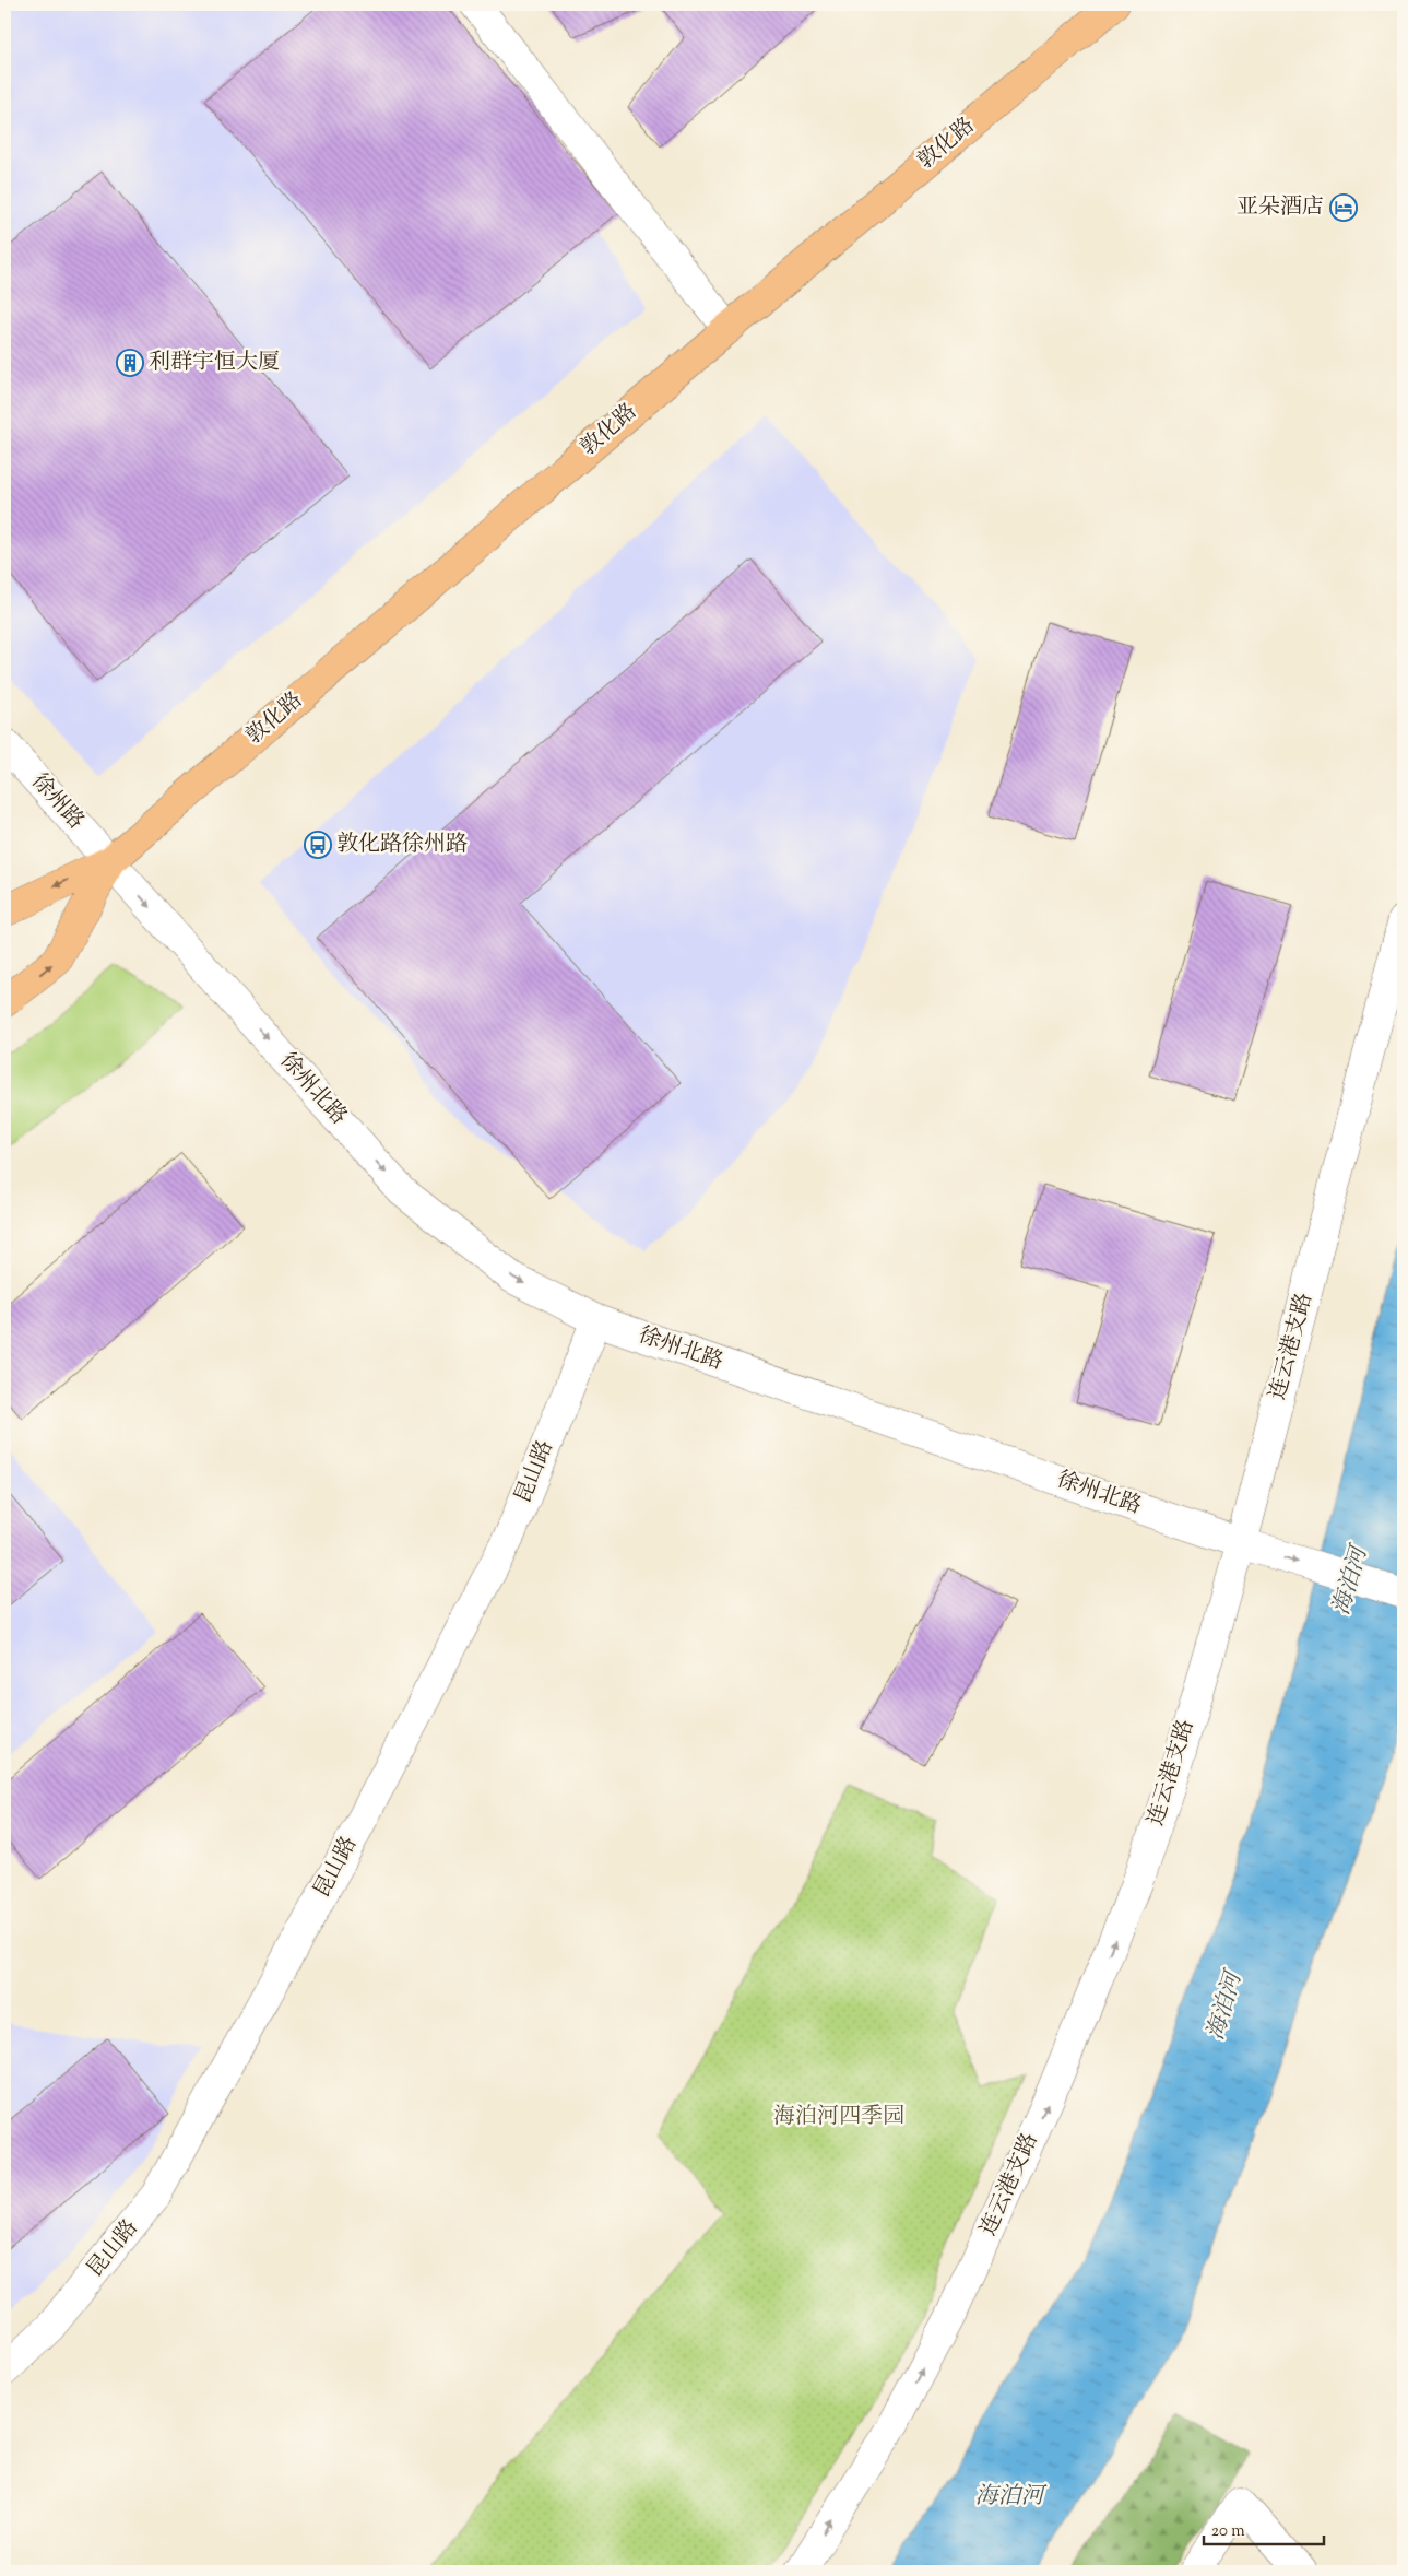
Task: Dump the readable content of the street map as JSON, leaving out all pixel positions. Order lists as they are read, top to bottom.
{
  "streets": {
    "main road": ["敦化路"],
    "street": [
      "徐州路",
      "徐州北路",
      "连云港支路",
      "昆山路"
    ]
  },
  "crossings": [
    ["敦化路", "徐州路"],
    ["敦化路", "徐州北路"],
    ["徐州路", "徐州北路"],
    ["徐州北路", "连云港支路"],
    ["徐州北路", "昆山路"]
  ],
  "one_way": ["徐州北路", "连云港支路"],
  "water": ["海泊河"],
  "parks": ["海泊河四季园"],
  "places": {
    "hotel": ["亚朵酒店"],
    "building": ["利群宇恒大厦"],
    "bus stop": ["敦化路徐州路"]
  },
  "scale_bar": "20 m"
}
